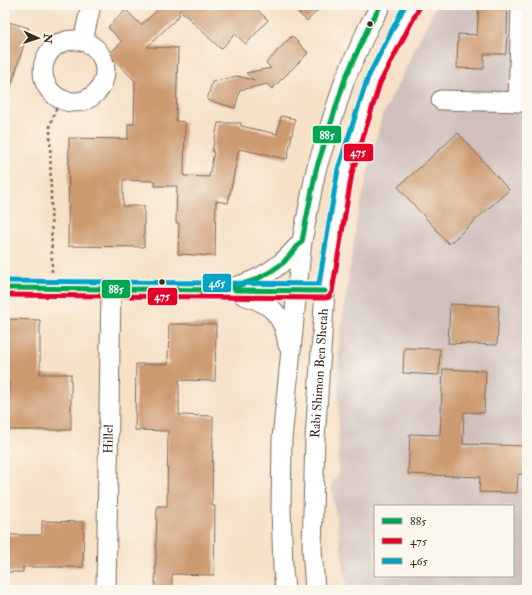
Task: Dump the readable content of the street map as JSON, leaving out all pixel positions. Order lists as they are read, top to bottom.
{
  "streets": {
    "street": ["Rabi Shimon Ben Shetah", "Hillel"]
  },
  "lines": ["transit line 885", "transit line 465", "transit line 475"],
  "legend": ["885", "475", "465"],
  "north": "right"
}
